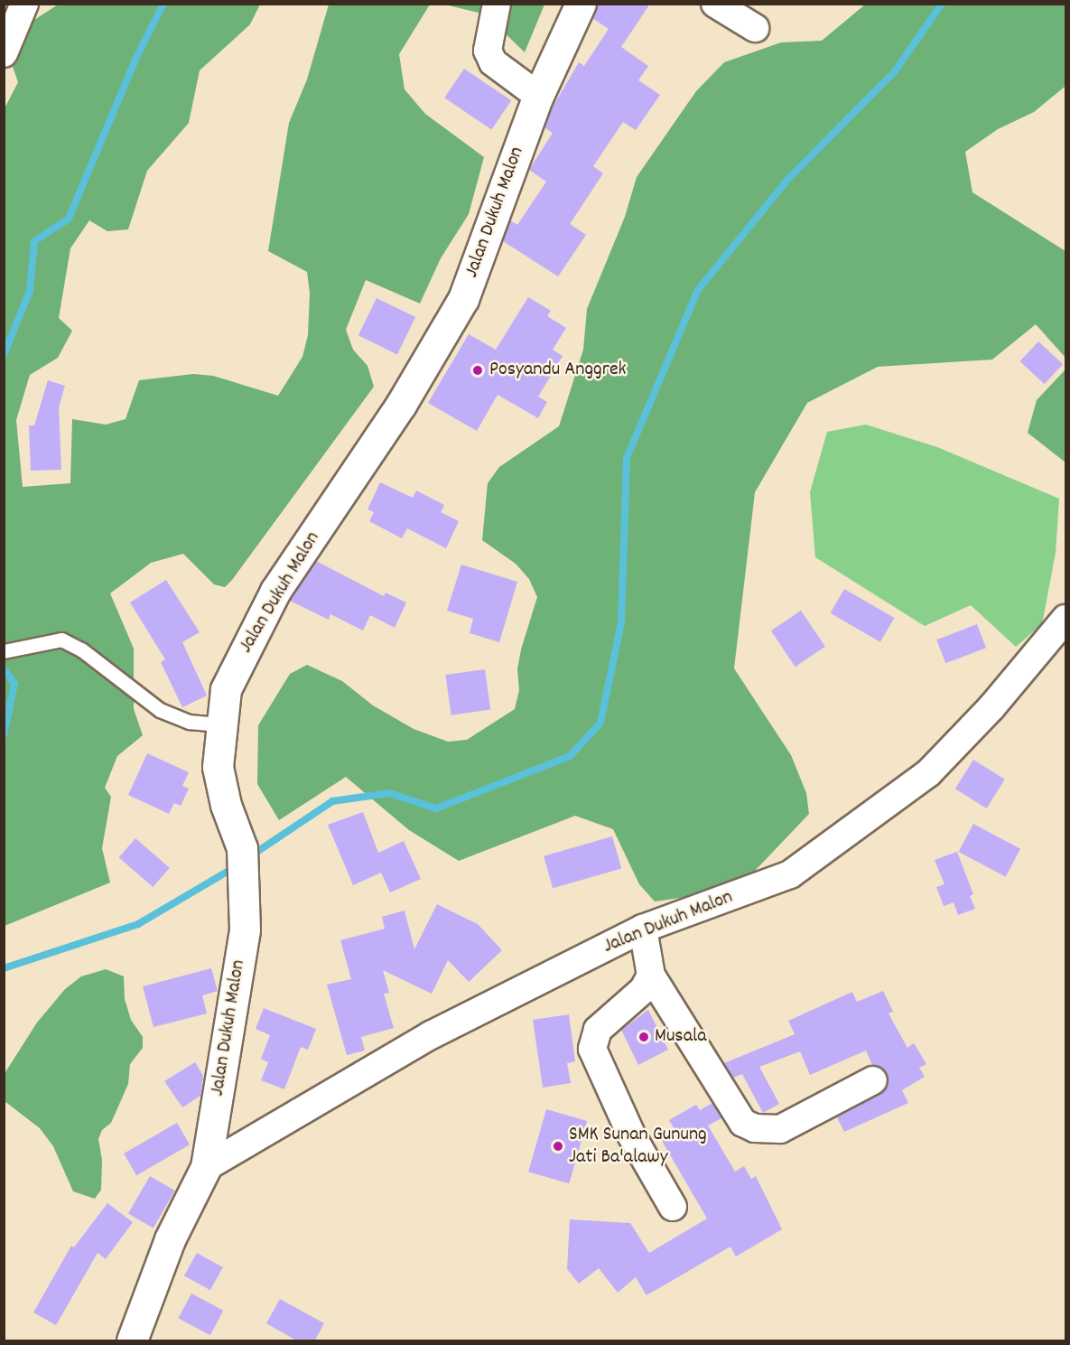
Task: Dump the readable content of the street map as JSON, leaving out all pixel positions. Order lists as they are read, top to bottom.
{
  "streets": {
    "street": ["Jalan Dukuh Malon"]
  },
  "places": ["Posyandu Anggrek", "Musala", "SMK Sunan Gunung Jati Ba'alawy"]
}
